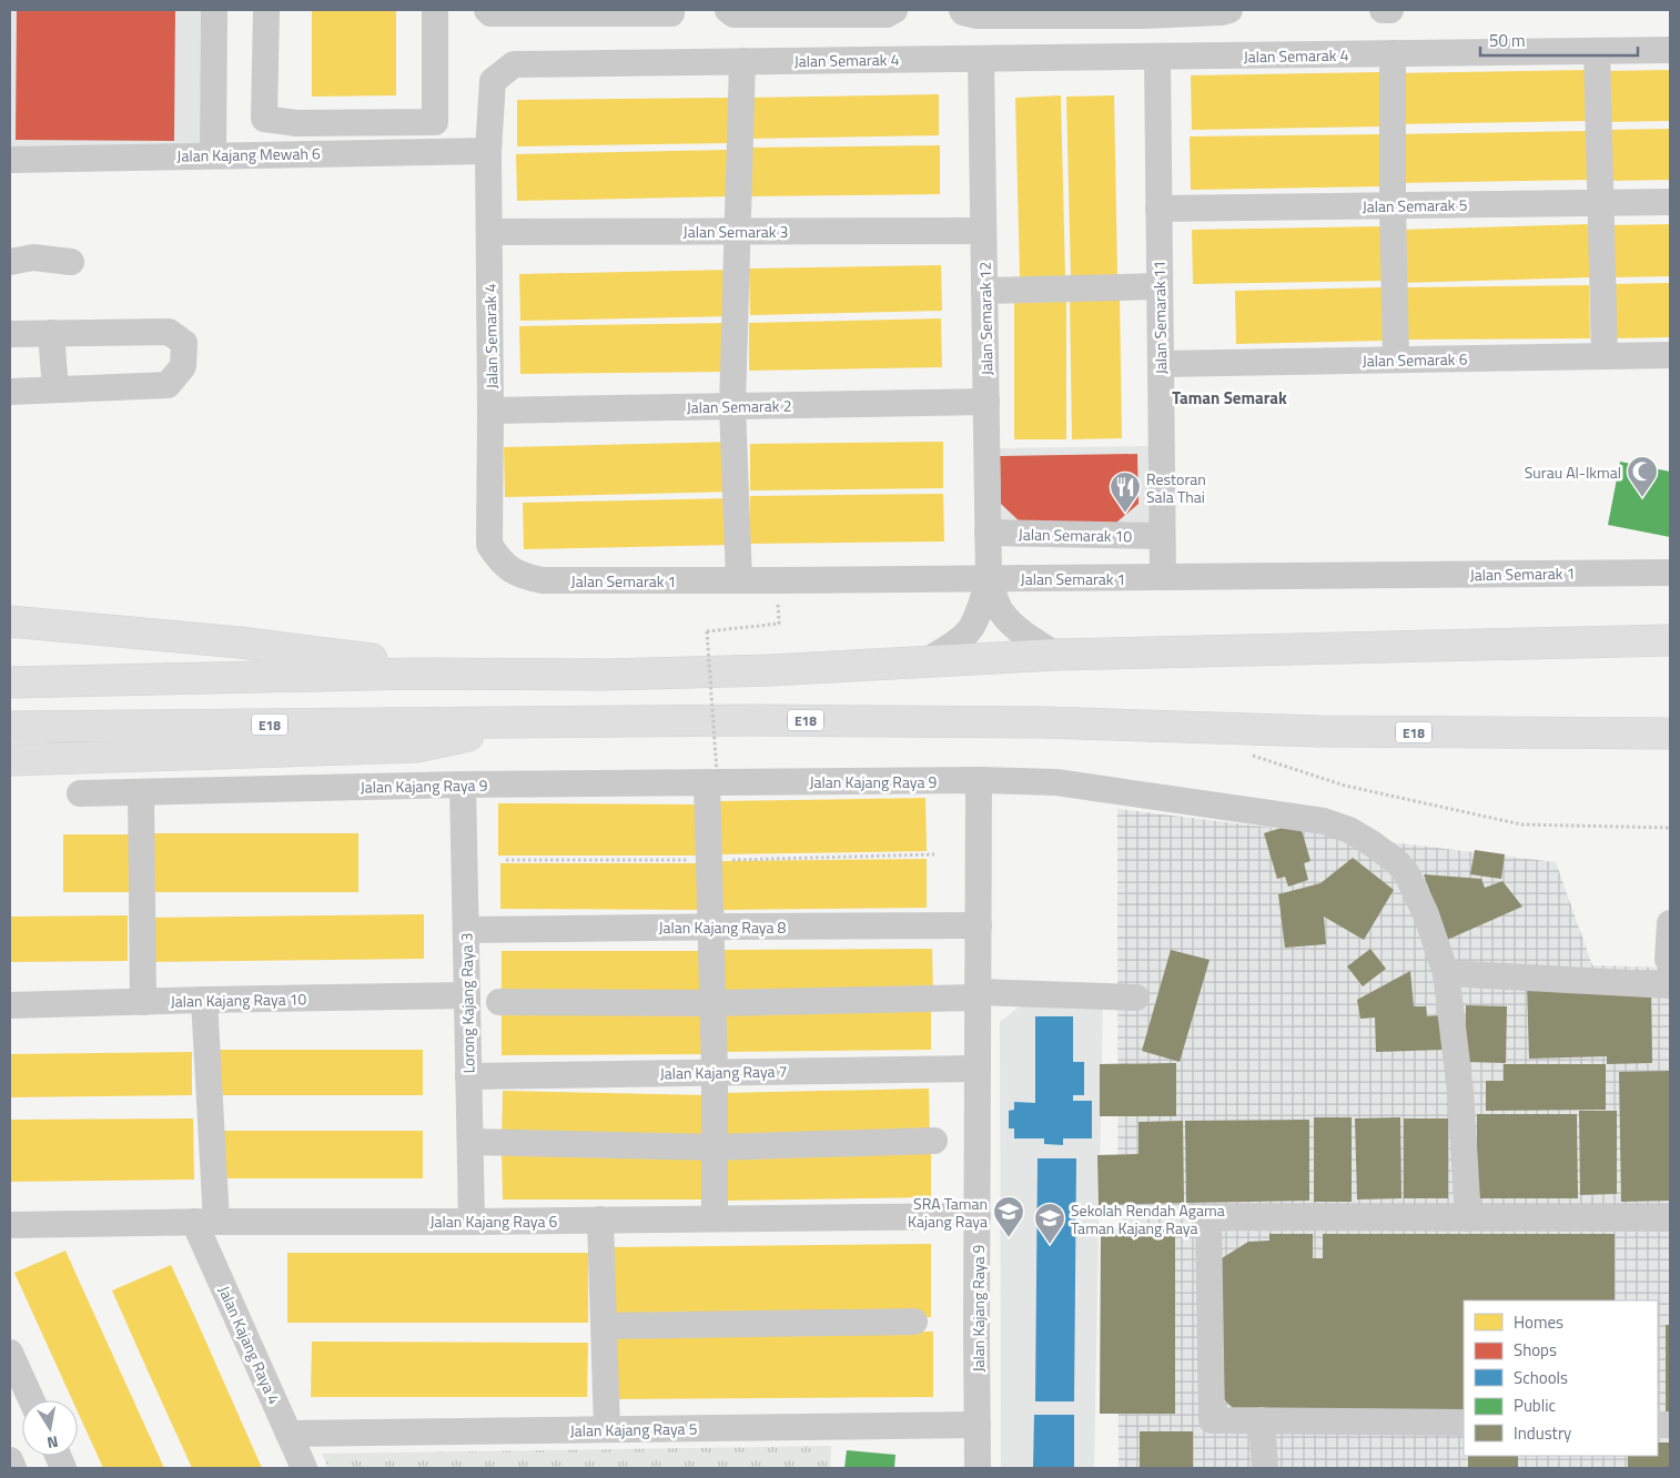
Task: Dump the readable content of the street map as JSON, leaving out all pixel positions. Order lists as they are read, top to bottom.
{
  "streets": {
    "highway": ["E18"],
    "street": [
      "Jalan Semarak 4",
      "Jalan Kajang Mewah 6",
      "Jalan Semarak 5",
      "Jalan Semarak 3",
      "Jalan Semarak 11",
      "Jalan Semarak 12",
      "Jalan Semarak 6",
      "Jalan Semarak 2",
      "Jalan Semarak 10",
      "Jalan Semarak 1",
      "Jalan Kajang Raya 9",
      "Jalan Kajang Raya 8",
      "Jalan Kajang Raya 10",
      "Lorong Kajang Raya 3",
      "Jalan Kajang Raya 7",
      "Jalan Kajang Raya 6",
      "Jalan Kajang Raya 4",
      "Jalan Kajang Raya 5"
    ]
  },
  "crossings": [
    ["Jalan Semarak 4", "Jalan Kajang Mewah 6"],
    ["Jalan Semarak 4", "Jalan Semarak 3"],
    ["Jalan Semarak 4", "Jalan Semarak 11"],
    ["Jalan Semarak 4", "Jalan Semarak 12"],
    ["Jalan Semarak 4", "Jalan Semarak 2"],
    ["Jalan Semarak 4", "Jalan Semarak 1"],
    ["Jalan Semarak 5", "Jalan Semarak 11"],
    ["Jalan Semarak 3", "Jalan Semarak 12"],
    ["Jalan Semarak 11", "Jalan Semarak 6"],
    ["Jalan Semarak 11", "Jalan Semarak 10"],
    ["Jalan Semarak 11", "Jalan Semarak 1"],
    ["Jalan Semarak 12", "Jalan Semarak 2"],
    ["Jalan Semarak 12", "Jalan Semarak 10"],
    ["Jalan Semarak 12", "Jalan Semarak 1"],
    ["Jalan Kajang Raya 9", "Jalan Kajang Raya 8"],
    ["Jalan Kajang Raya 9", "Lorong Kajang Raya 3"],
    ["Jalan Kajang Raya 9", "Jalan Kajang Raya 7"],
    ["Jalan Kajang Raya 9", "Jalan Kajang Raya 6"],
    ["Jalan Kajang Raya 9", "Jalan Kajang Raya 5"],
    ["Jalan Kajang Raya 8", "Lorong Kajang Raya 3"],
    ["Jalan Kajang Raya 10", "Lorong Kajang Raya 3"],
    ["Lorong Kajang Raya 3", "Jalan Kajang Raya 7"],
    ["Lorong Kajang Raya 3", "Jalan Kajang Raya 6"],
    ["Jalan Kajang Raya 6", "Jalan Kajang Raya 4"],
    ["Jalan Kajang Raya 4", "Jalan Kajang Raya 5"]
  ],
  "districts": ["Taman Semarak"],
  "places": {
    "mosque": ["Surau Al-Ikmal"],
    "restaurant": ["Restoran Sala Thai"],
    "school or university": ["SRA Taman Kajang Raya", "Sekolah Rendah Agama Taman Kajang Raya"]
  },
  "legend": [
    "Homes",
    "Shops",
    "Schools",
    "Public",
    "Industry"
  ],
  "scale_bar": "50 m",
  "north": "bottom"
}
